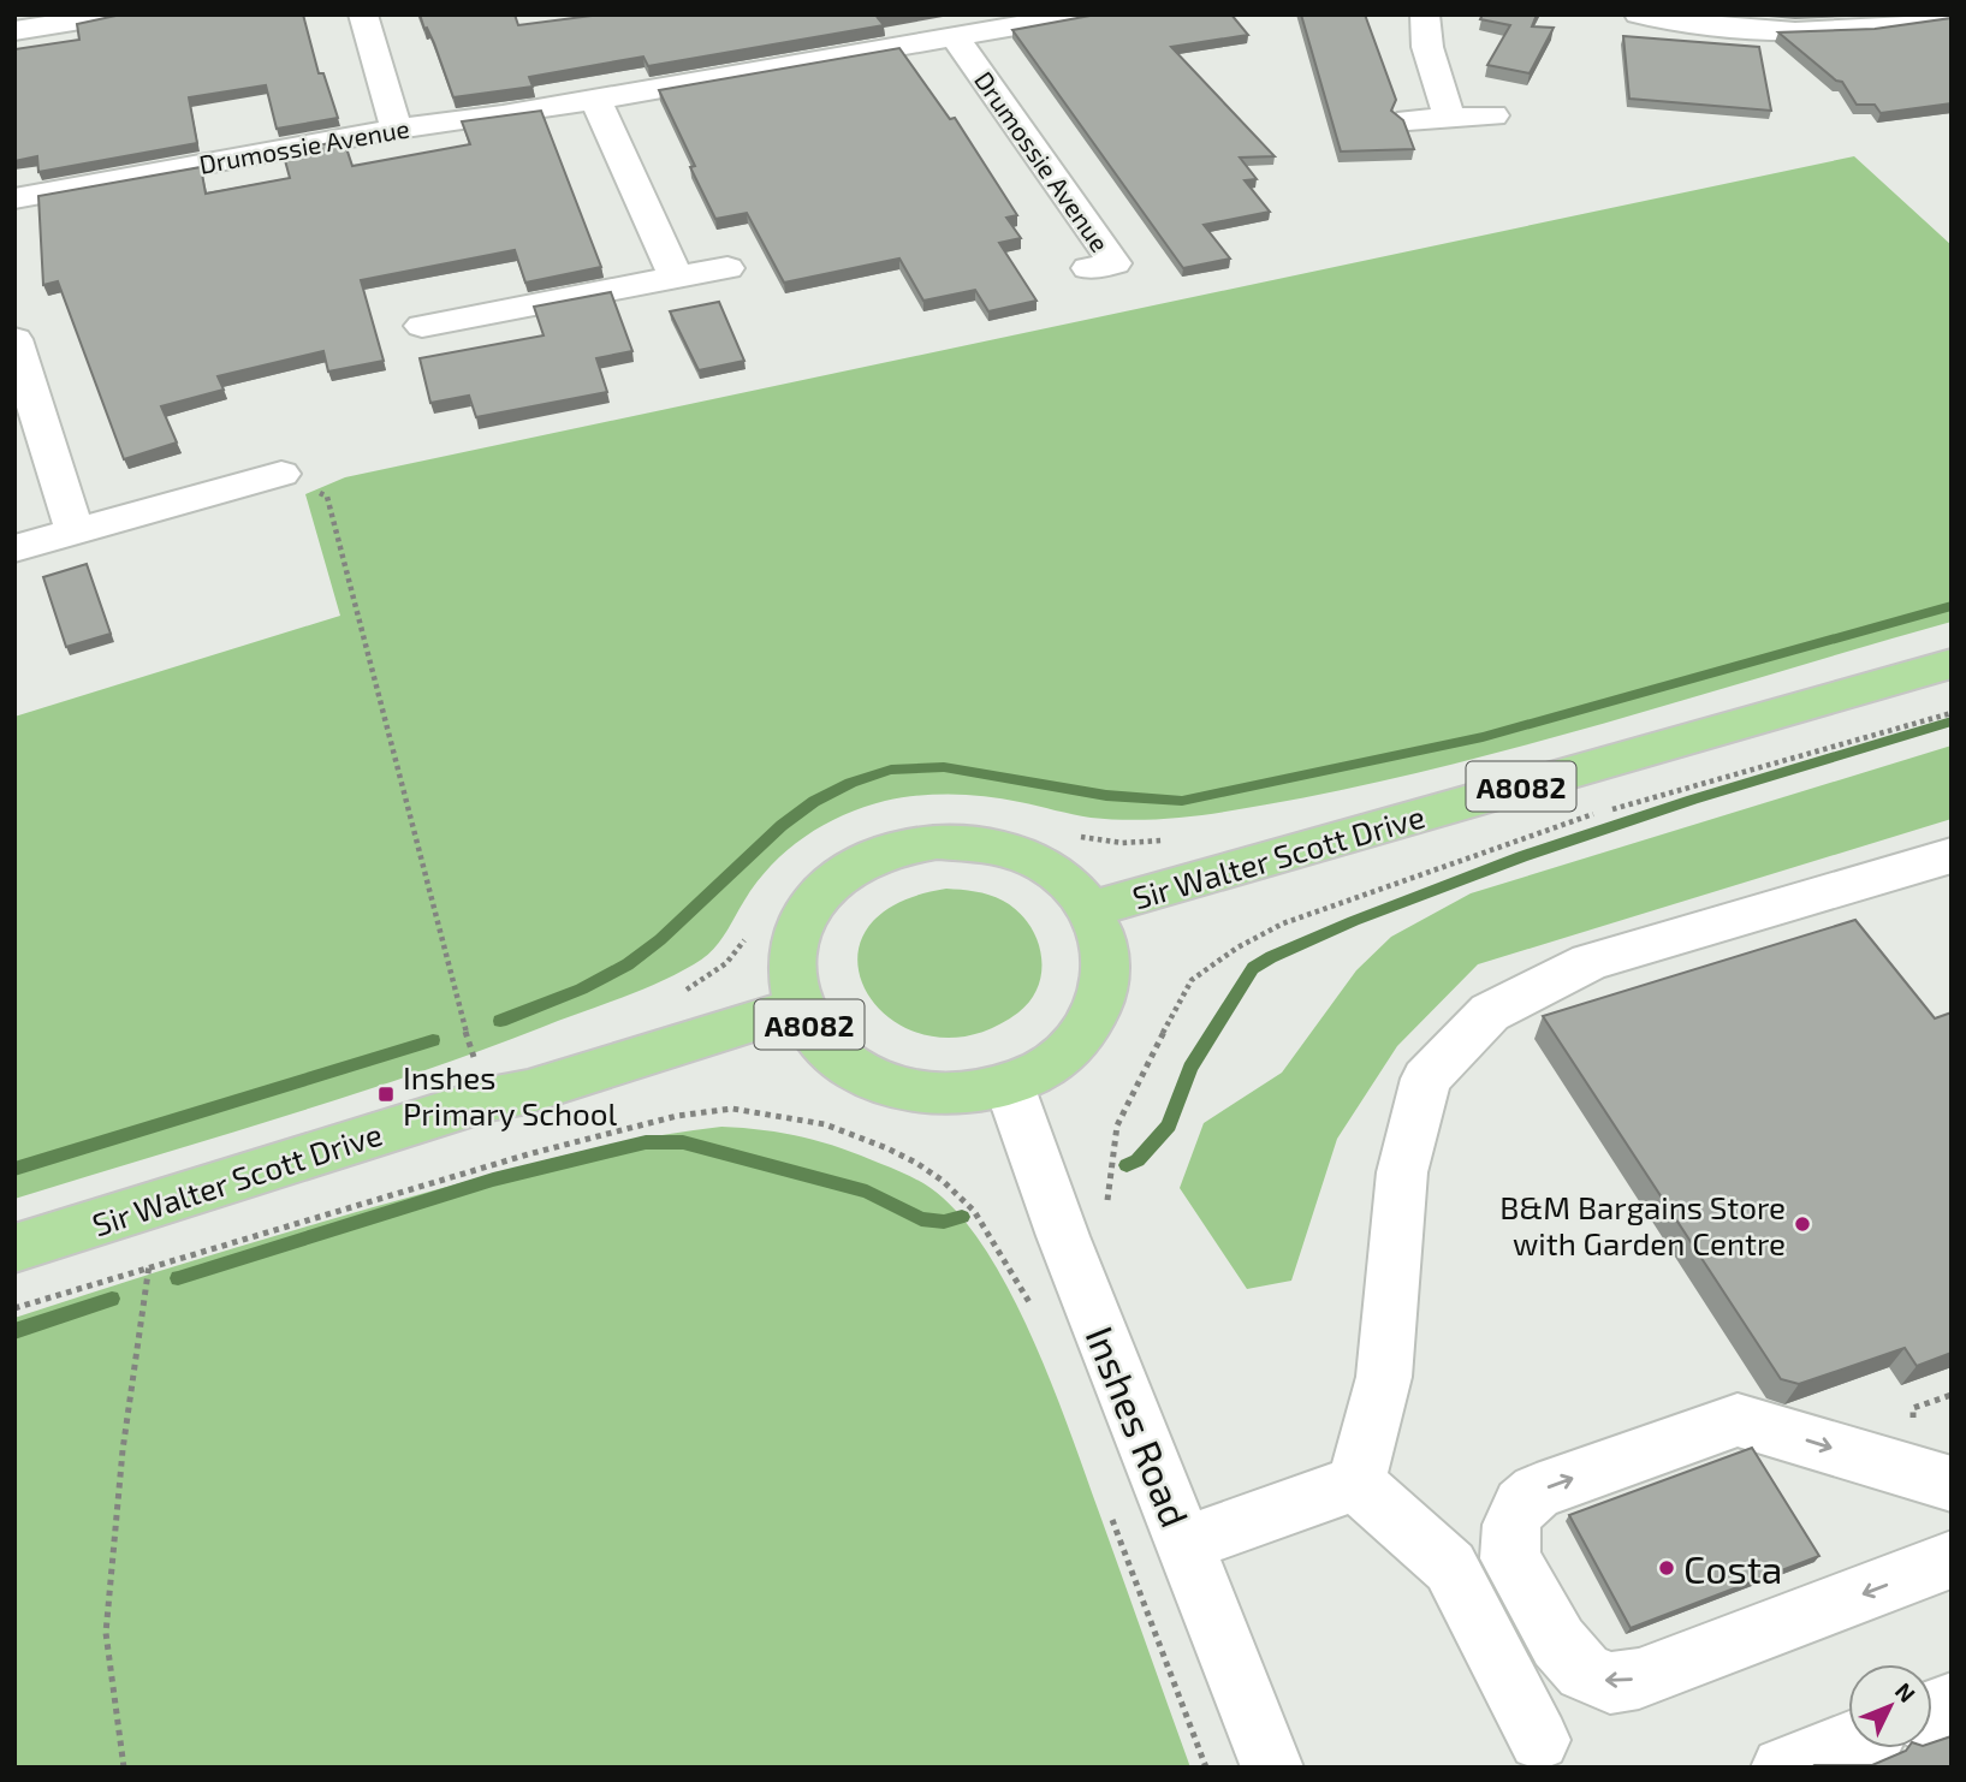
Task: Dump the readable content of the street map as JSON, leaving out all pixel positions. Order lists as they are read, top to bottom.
{
  "streets": {
    "main road": ["A8082", "Sir Walter Scott Drive"],
    "street": ["Drumossie Avenue", "Inshes Road"]
  },
  "crossings": [
    ["A8082", "Sir Walter Scott Drive"],
    ["A8082", "Inshes Road"],
    ["Sir Walter Scott Drive", "Inshes Road"]
  ],
  "places": {
    "transit": ["Inshes Primary School"],
    "other": ["B&M Bargains Store with Garden Centre", "Costa"]
  },
  "north": "top right"
}
